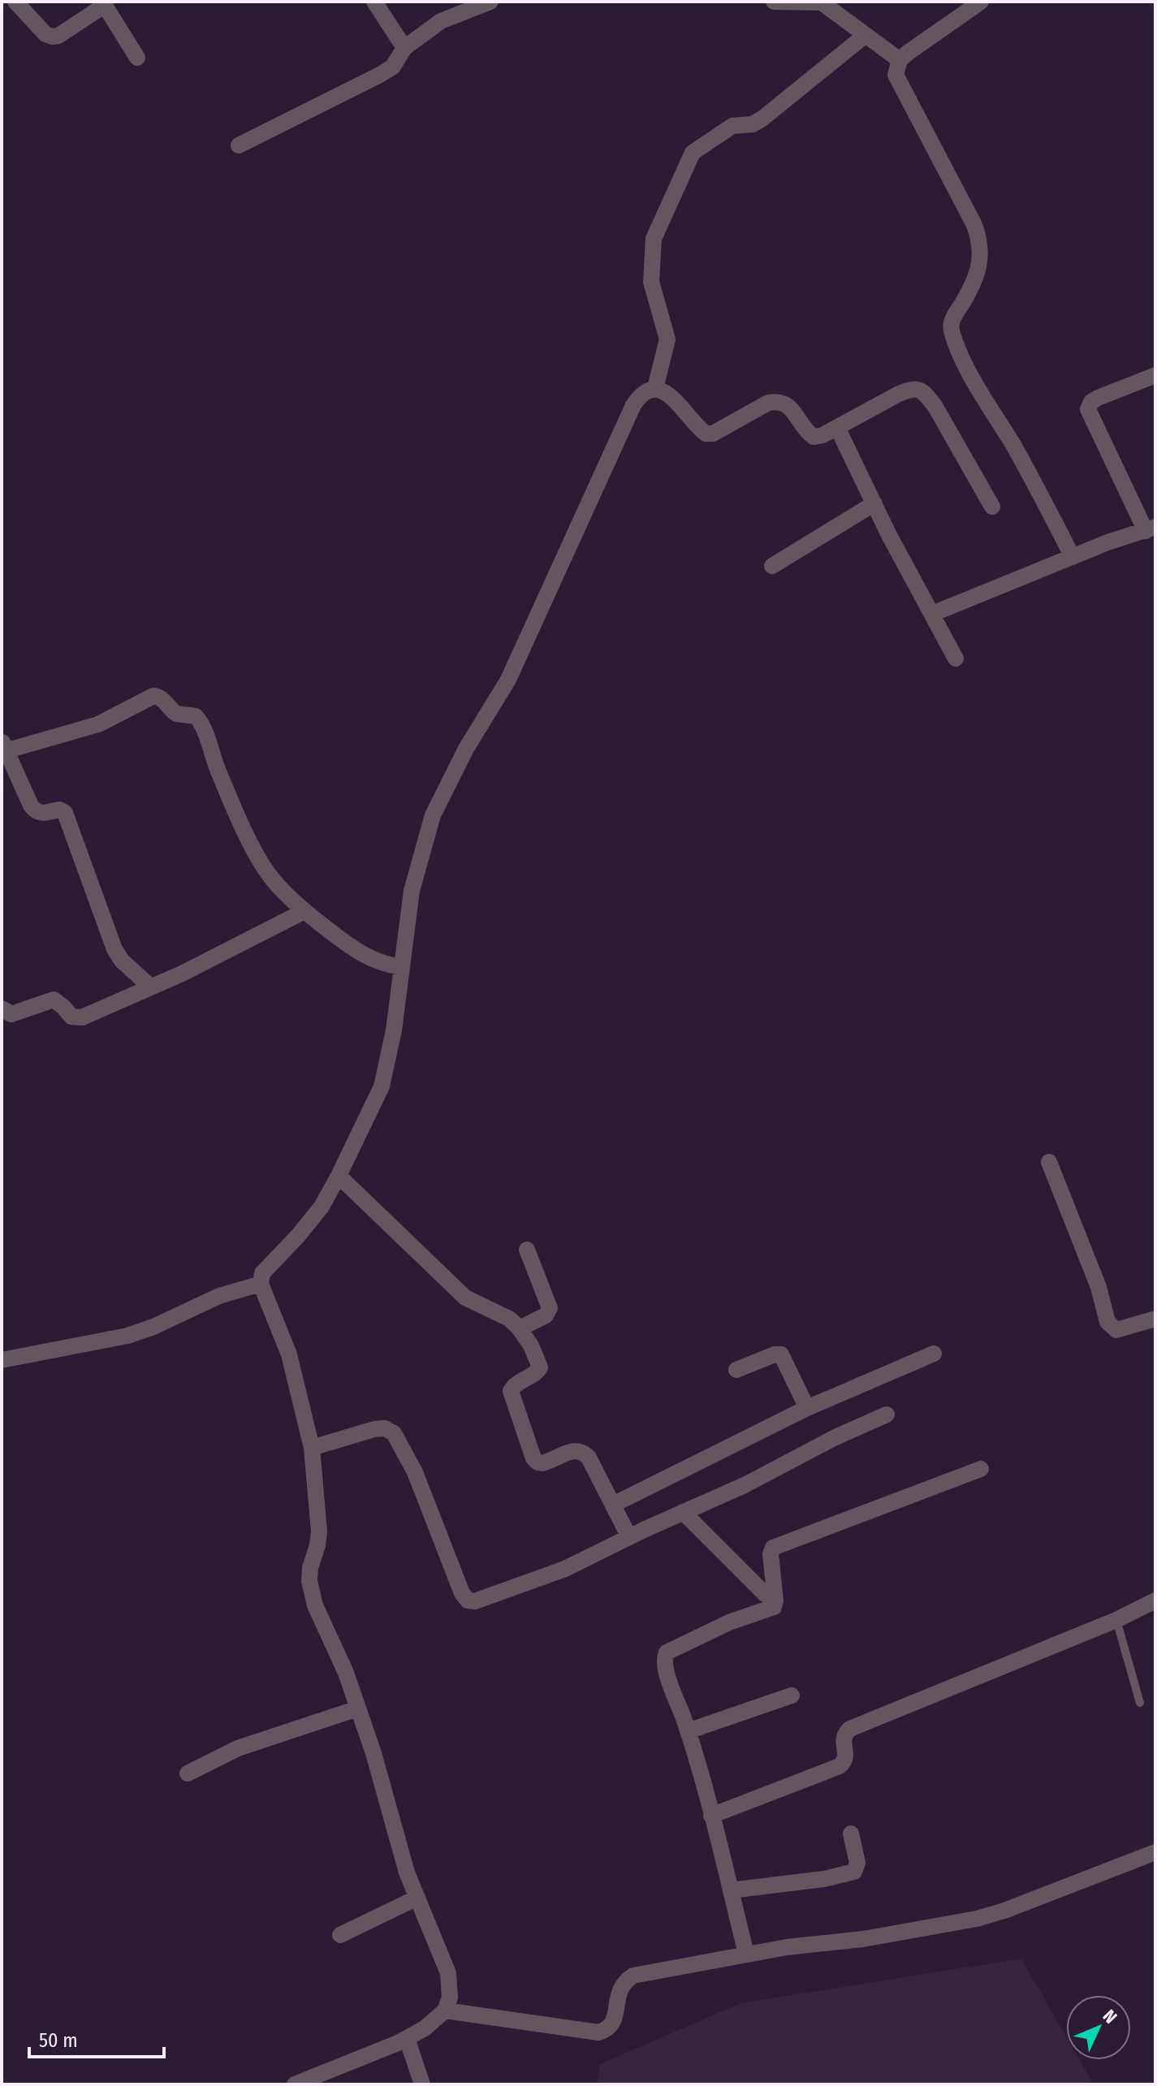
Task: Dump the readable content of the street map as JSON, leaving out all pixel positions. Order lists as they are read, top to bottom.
{
  "scale_bar": "50 m",
  "north": "top right"
}
